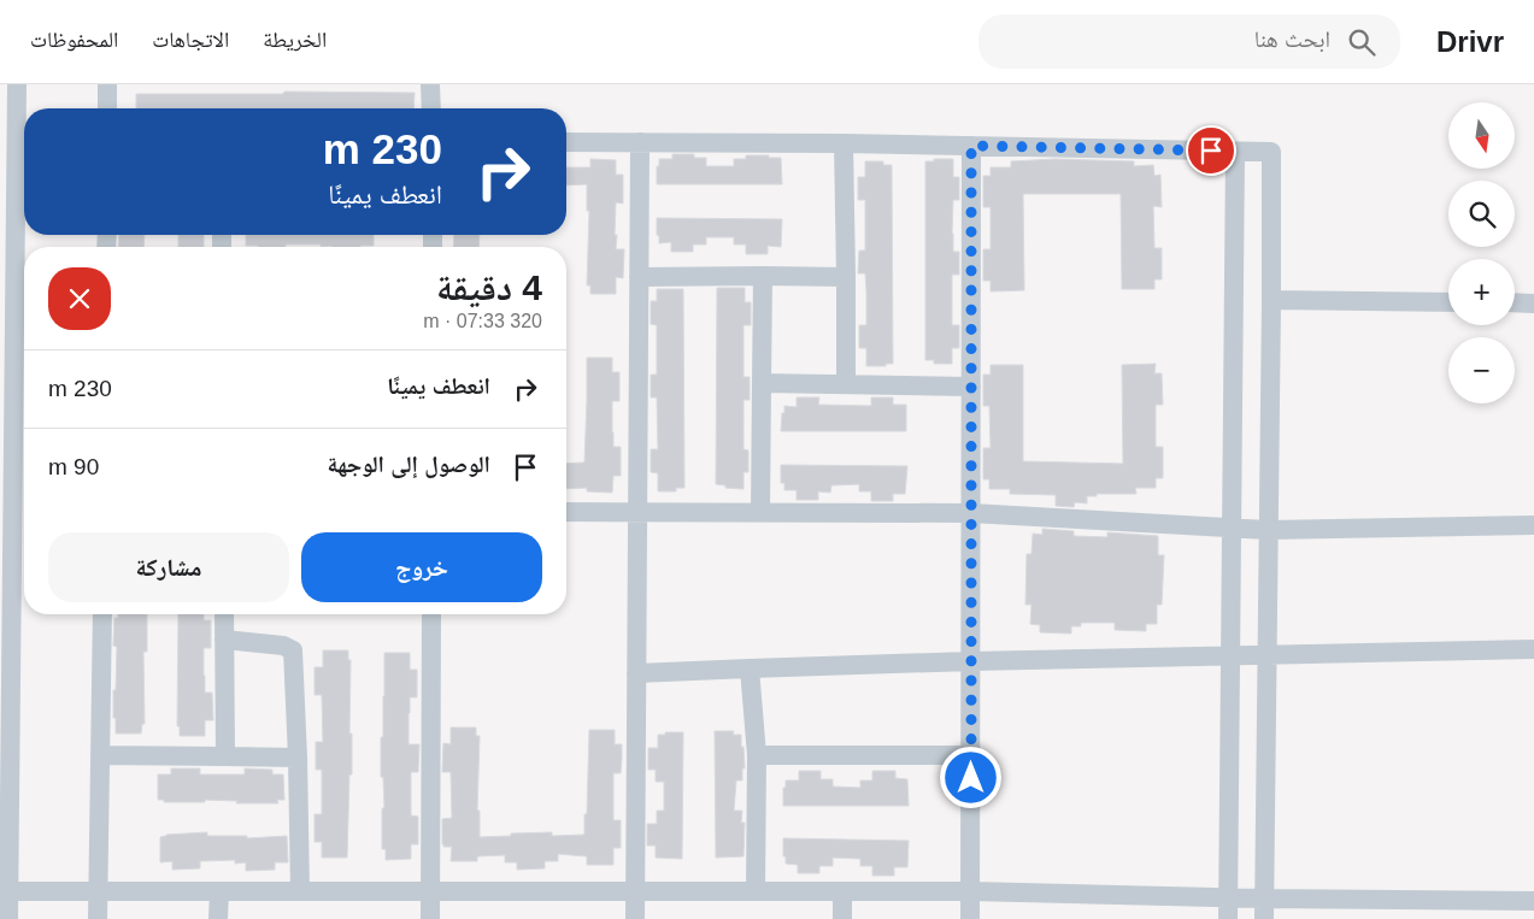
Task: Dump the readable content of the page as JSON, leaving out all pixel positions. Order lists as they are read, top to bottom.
{
  "north": "bottom",
  "page": {
    "header": "Drivr",
    "search": "ابحث هنا",
    "nav": ["الخريطة", "الاتجاهات", "المحفوظات"],
    "map_buttons": ["+", "−"],
    "turn": ["230 m", "انعطف يمينًا"],
    "heading": ["4 دقيقة", "320 m · 07:33"],
    "list": [
      {
        "name": "انعطف يمينًا",
        "value": "230 m"
      },
      {
        "name": "الوصول إلى الوجهة",
        "value": "90 m"
      }
    ],
    "buttons": ["خروج", "مشاركة"]
  }
}
